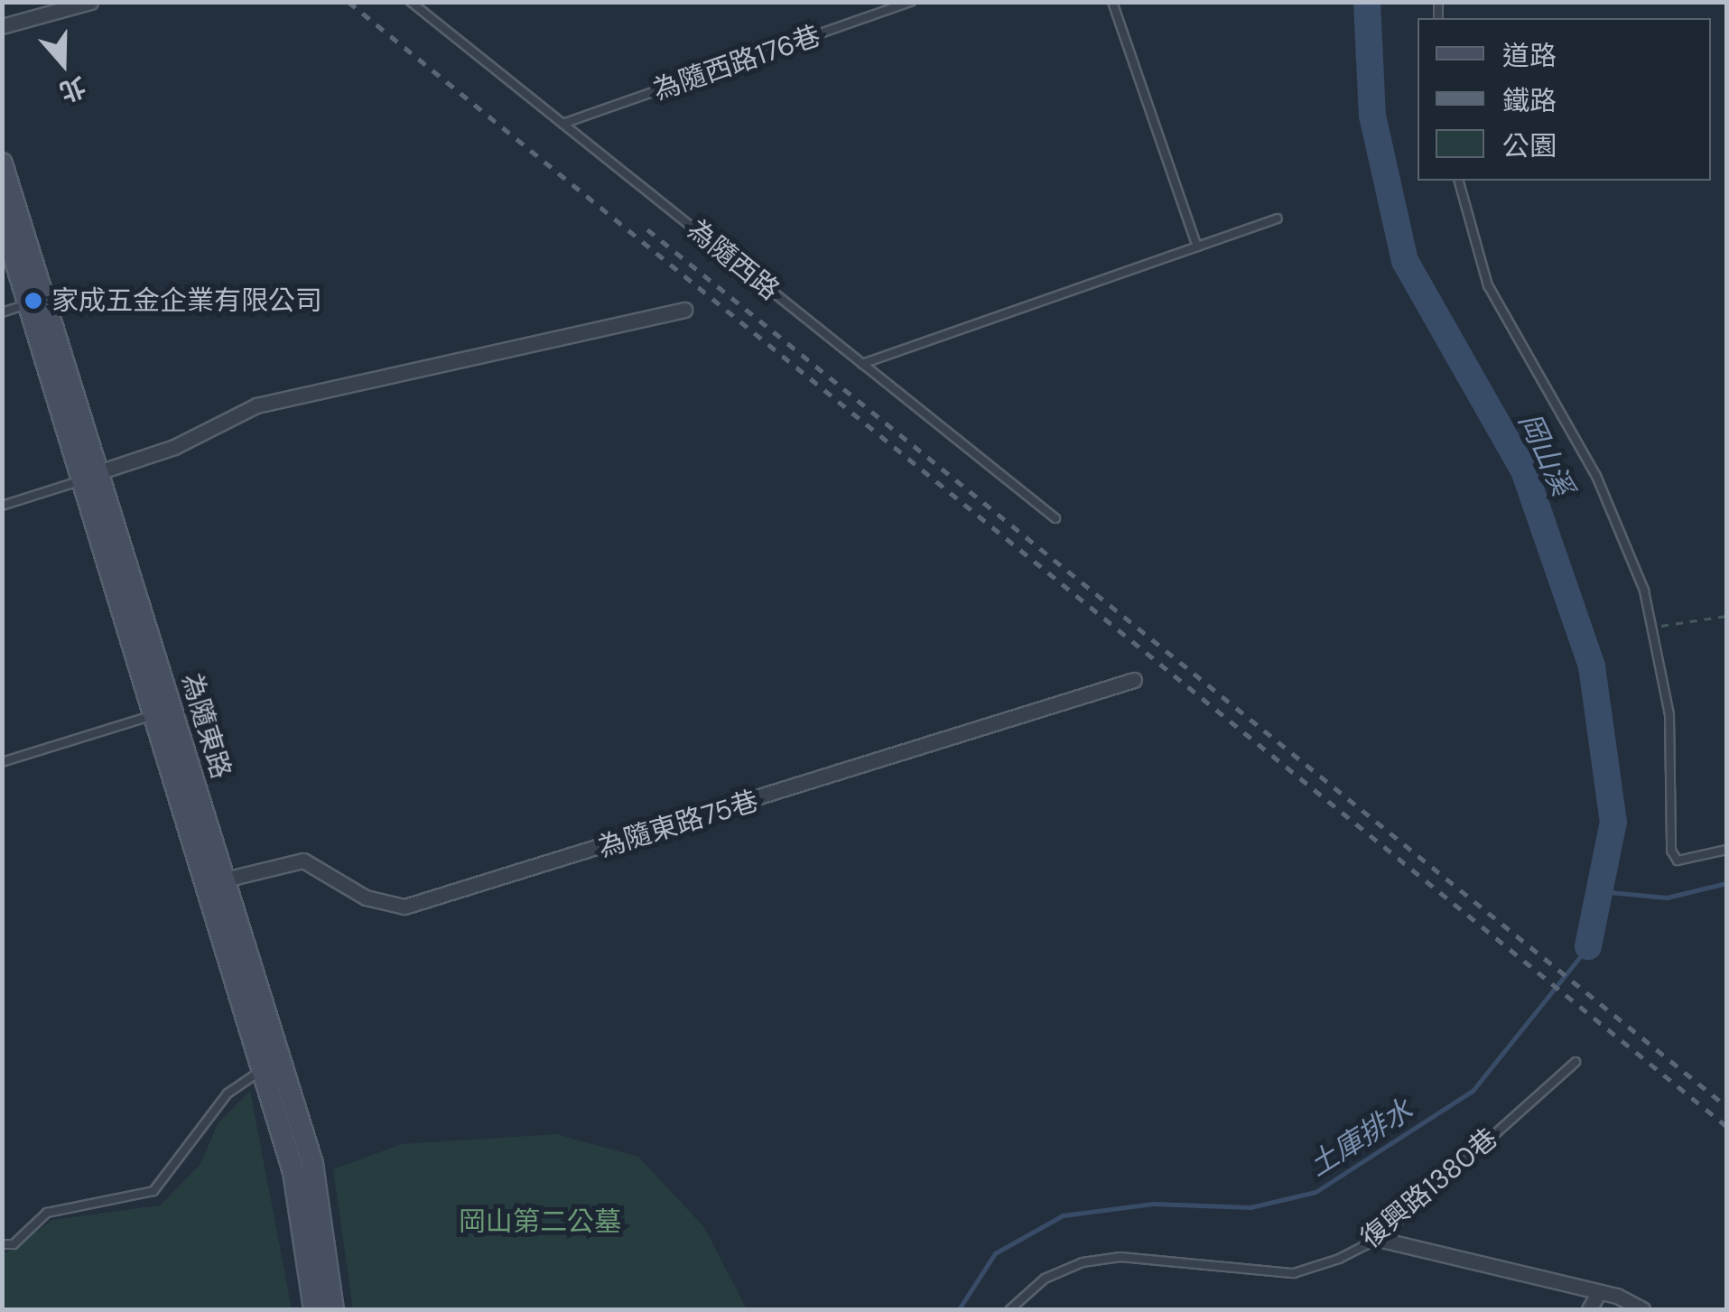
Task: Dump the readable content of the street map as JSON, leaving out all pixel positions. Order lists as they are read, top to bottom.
{
  "streets": {
    "street": ["為隨東路", "為隨東路75巷"],
    "lane": ["為隨西路176巷", "為隨西路", "復興路1380巷"]
  },
  "crossings": [
    ["為隨西路176巷", "為隨西路"],
    ["為隨東路", "為隨東路75巷"]
  ],
  "water": ["岡山溪", "土庫排水"],
  "parks": ["岡山第二公墓"],
  "places": ["家成五金企業有限公司"],
  "legend": ["道路", "鐵路", "公園"],
  "north": "bottom"
}
